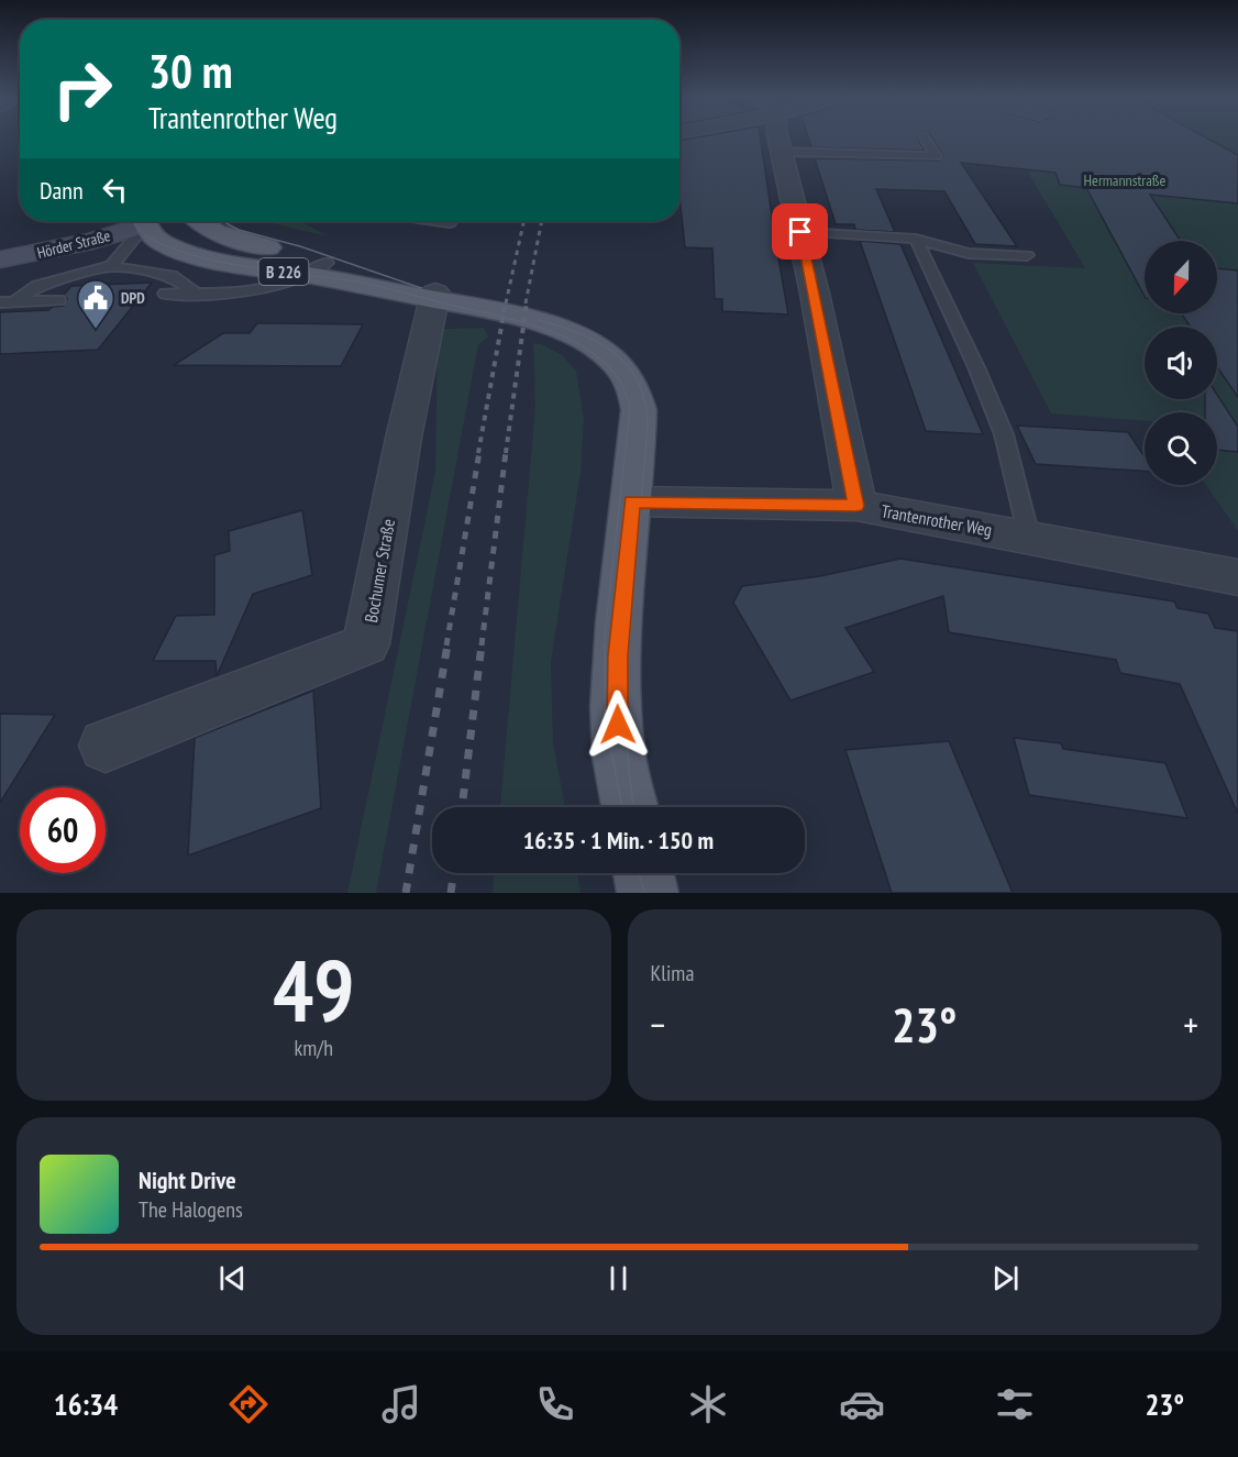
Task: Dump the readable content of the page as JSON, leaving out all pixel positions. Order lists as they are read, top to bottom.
{
  "streets": {
    "main road": ["Hörder Straße", "B 226"],
    "street": ["Trantenrother Weg", "Bochumer Straße"]
  },
  "crossings": [
    ["B 226", "Trantenrother Weg"],
    ["B 226", "Bochumer Straße"]
  ],
  "parks": ["Hermannstraße"],
  "places": {
    "public building": ["DPD"]
  },
  "north": "bottom",
  "page": {
    "turn": ["30 m", "Trantenrother Weg"],
    "then": "Dann",
    "limit": "60",
    "trip": "16:35 · 1 Min. · 150 m",
    "tile": [
      ["49", "km/h"],
      "Klima"
    ],
    "heat": ["−", "23°", "+"],
    "song": ["Night Drive", "The Halogens"],
    "tabs": ["16:34", "23°"]
  }
}
